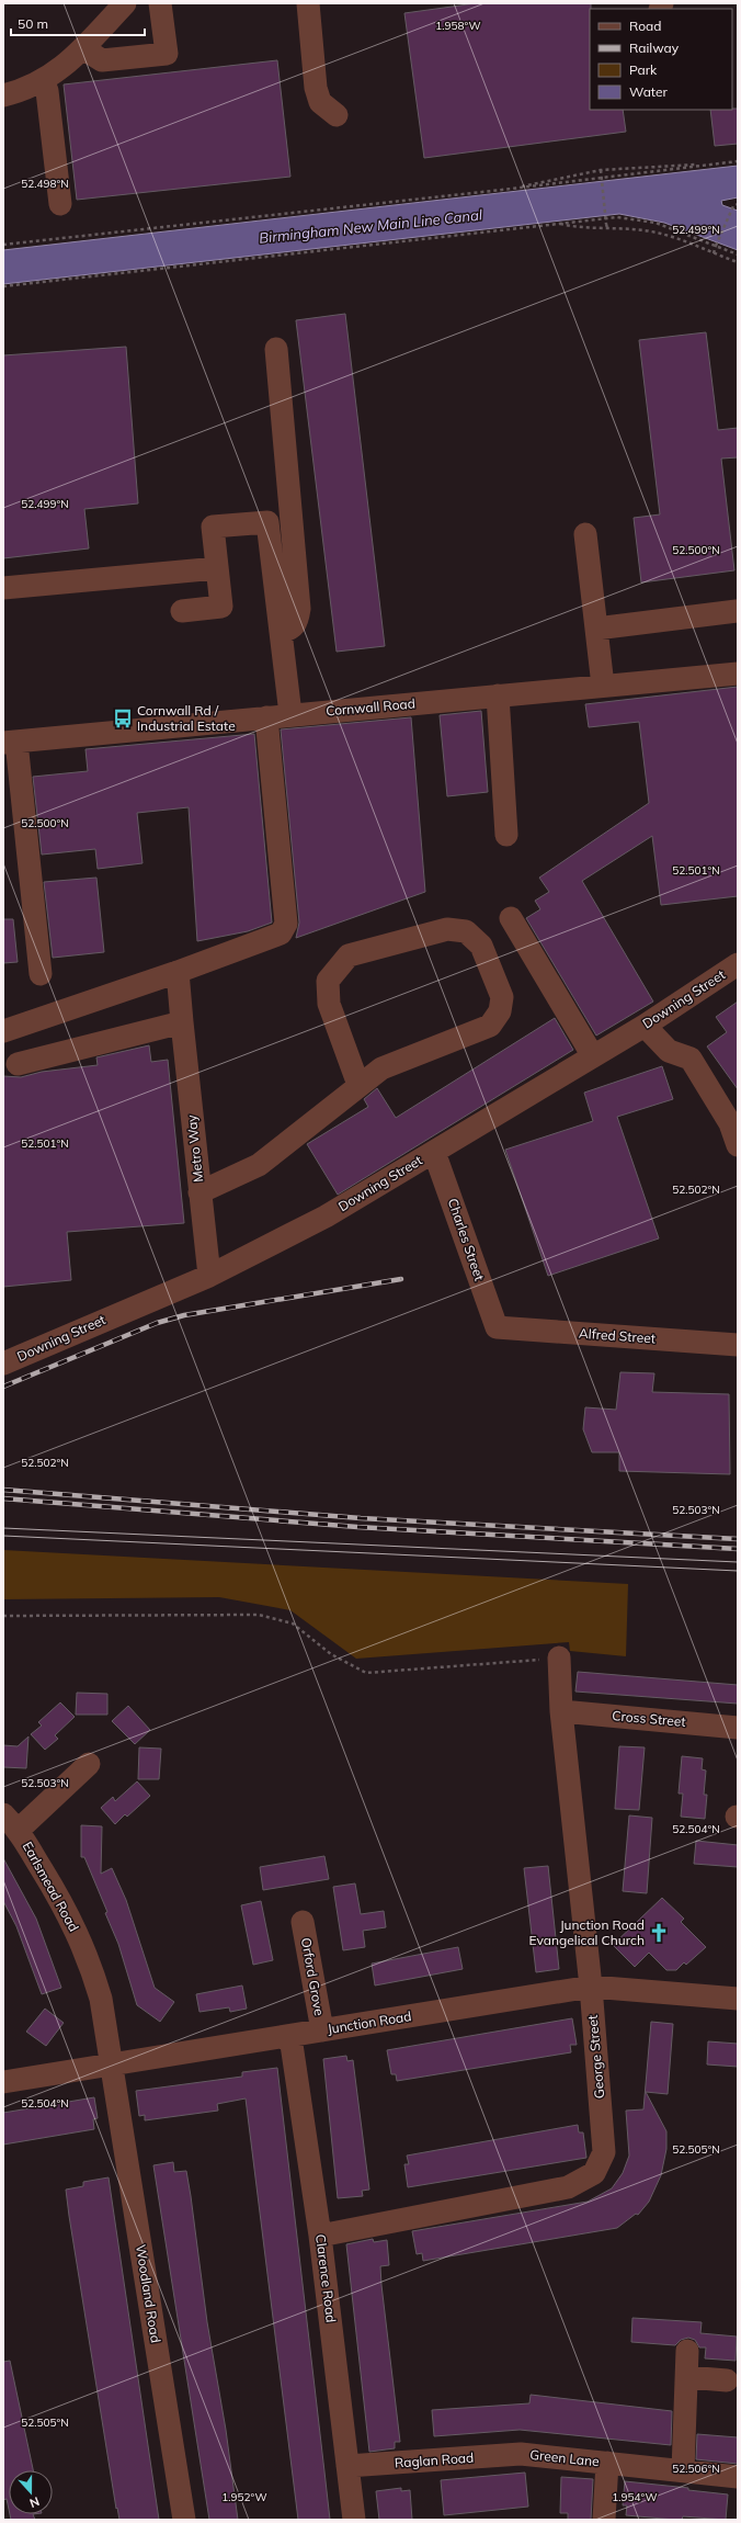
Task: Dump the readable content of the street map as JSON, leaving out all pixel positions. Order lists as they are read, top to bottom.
{
  "streets": {
    "street": [
      "Cornwall Road",
      "Downing Street",
      "Metro Way",
      "Charles Street",
      "Alfred Street",
      "Cross Street",
      "Earlsmead Road",
      "Orford Grove",
      "Junction Road",
      "George Street",
      "Clarence Road",
      "Woodland Road",
      "Green Lane",
      "Raglan Road"
    ]
  },
  "crossings": [
    ["Downing Street", "Metro Way"],
    ["Downing Street", "Charles Street"],
    ["Charles Street", "Alfred Street"],
    ["Cross Street", "George Street"],
    ["Earlsmead Road", "Junction Road"],
    ["Earlsmead Road", "Woodland Road"],
    ["Orford Grove", "Junction Road"],
    ["Junction Road", "George Street"],
    ["Junction Road", "Clarence Road"],
    ["Junction Road", "Woodland Road"],
    ["George Street", "Clarence Road"],
    ["Clarence Road", "Raglan Road"],
    ["Green Lane", "Raglan Road"]
  ],
  "water": ["Birmingham New Main Line Canal"],
  "places": {
    "bus stop": ["Cornwall Rd / Industrial Estate"],
    "church": ["Junction Road Evangelical Church"]
  },
  "legend": [
    "Road",
    "Railway",
    "Park",
    "Water"
  ],
  "scale_bar": "50 m",
  "north": "bottom",
  "coordinates": [
    "1.958°W",
    "52.498°N",
    "52.499°N",
    "52.500°N",
    "52.501°N",
    "52.502°N",
    "52.503°N",
    "52.504°N",
    "52.505°N",
    "52.506°N",
    "1.952°W",
    "1.954°W"
  ]
}
